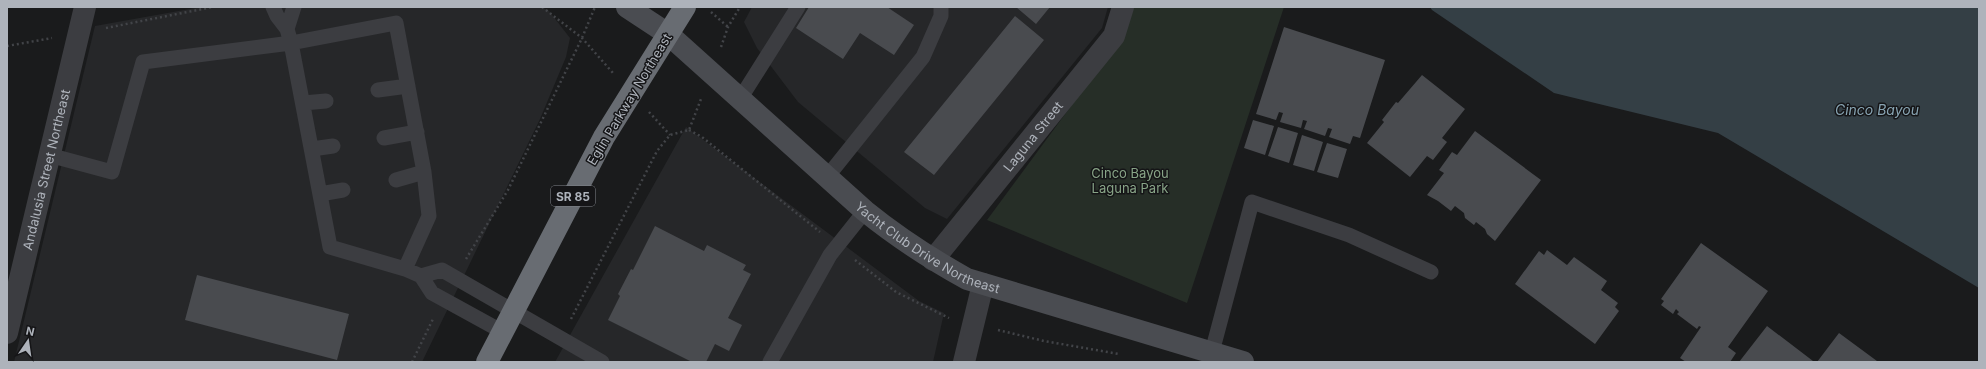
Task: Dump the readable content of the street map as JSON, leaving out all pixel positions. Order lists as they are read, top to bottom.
{
  "streets": {
    "highway": ["Eglin Parkway Northeast", "SR 85"],
    "street": ["Laguna Street", "Andalusia Street Northeast", "Yacht Club Drive Northeast"]
  },
  "crossings": [
    ["Eglin Parkway Northeast", "Yacht Club Drive Northeast"],
    ["Laguna Street", "Yacht Club Drive Northeast"]
  ],
  "water": ["Cinco Bayou"],
  "parks": ["Cinco Bayou Laguna Park"],
  "north": "top"
}
